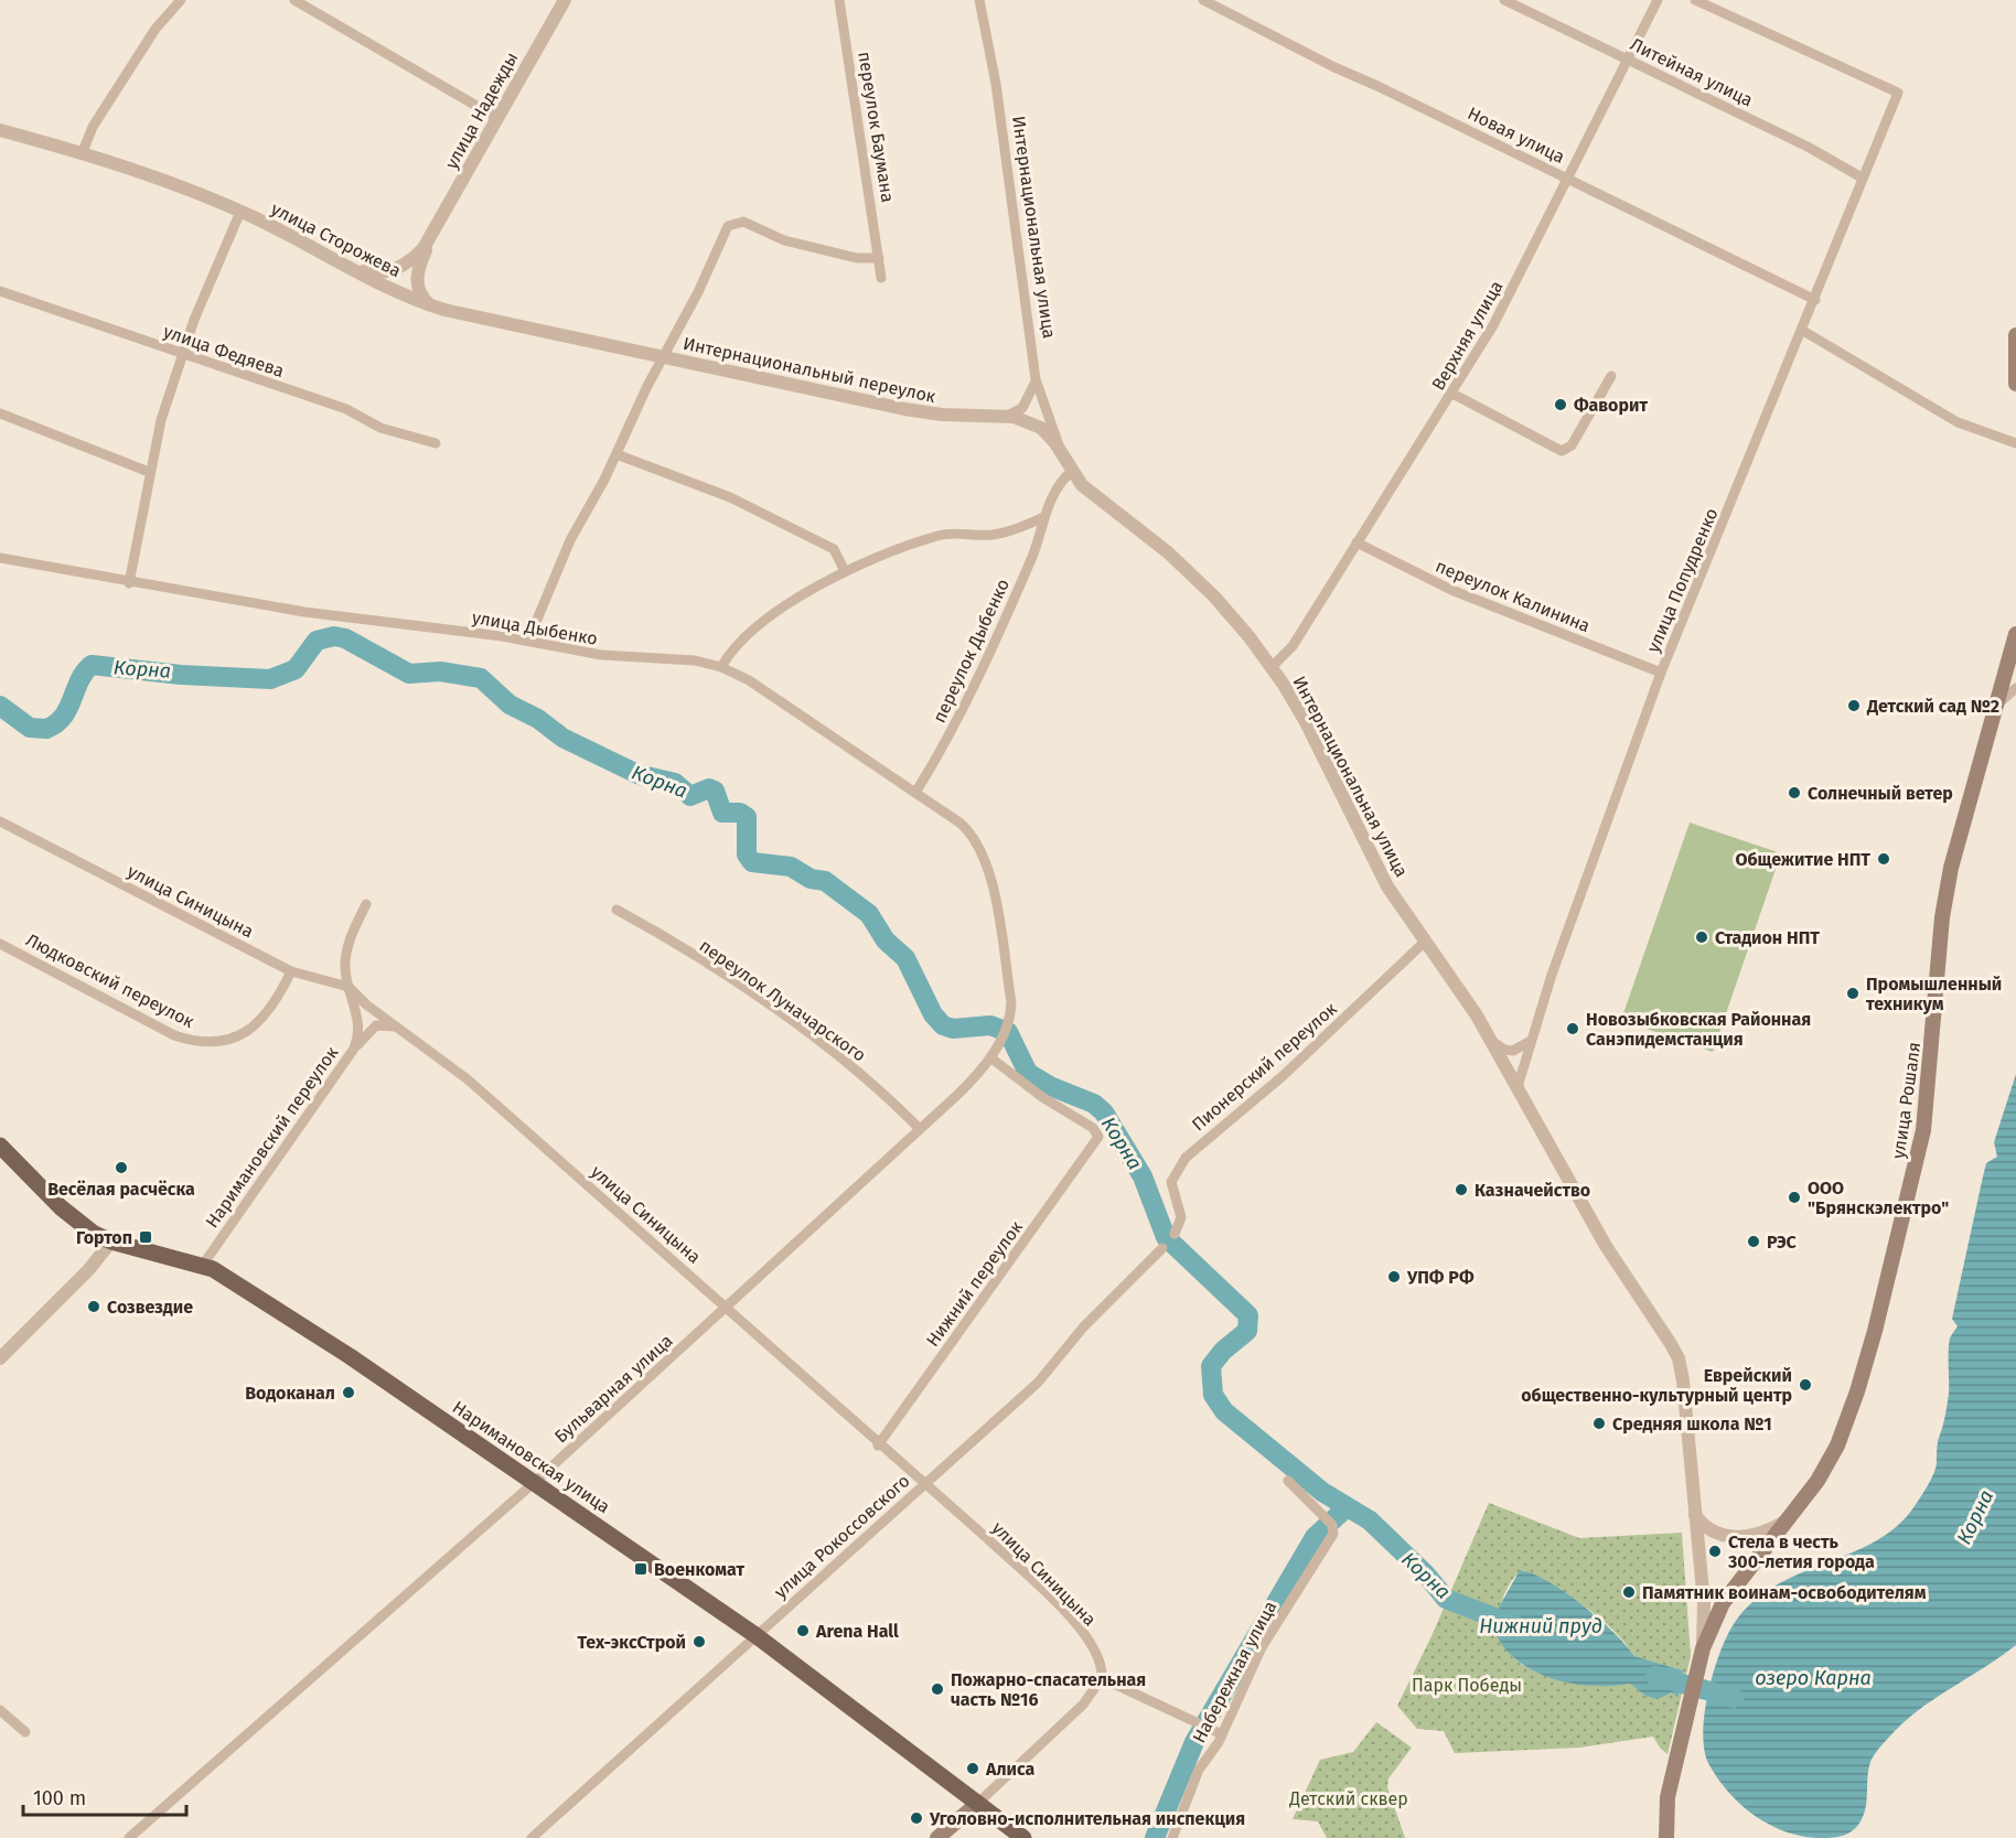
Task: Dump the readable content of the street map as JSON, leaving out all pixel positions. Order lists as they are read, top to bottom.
{
  "streets": {
    "main road": ["улица Рошаля", "Наримановская улица"],
    "street": [
      "Литейная улица",
      "улица Надежды",
      "переулок Баумана",
      "Новая улица",
      "Интернациональная улица",
      "улица Сторожева",
      "Верхняя улица",
      "улица Федяева",
      "Интернациональный переулок",
      "улица Попудренко",
      "переулок Калинина",
      "улица Дыбенко",
      "переулок Дыбенко",
      "улица Синицына",
      "Людковский переулок",
      "переулок Луначарского",
      "Пионерский переулок",
      "Наримановский переулок",
      "Нижний переулок",
      "Бульварная улица",
      "улица Рокоссовского",
      "Набережная улица"
    ]
  },
  "crossings": [
    ["Литейная улица", "Верхняя улица"],
    ["Литейная улица", "улица Попудренко"],
    ["улица Надежды", "улица Сторожева"],
    ["Новая улица", "Верхняя улица"],
    ["Новая улица", "улица Попудренко"],
    ["Интернациональная улица", "Верхняя улица"],
    ["Интернациональная улица", "Интернациональный переулок"],
    ["Интернациональная улица", "улица Попудренко"],
    ["Интернациональная улица", "переулок Дыбенко"],
    ["Интернациональная улица", "Пионерский переулок"],
    ["Интернациональная улица", "улица Рошаля"],
    ["улица Сторожева", "Интернациональный переулок"],
    ["Верхняя улица", "переулок Калинина"],
    ["улица Попудренко", "переулок Калинина"],
    ["улица Дыбенко", "переулок Дыбенко"],
    ["улица Дыбенко", "Бульварная улица"],
    ["улица Синицына", "Людковский переулок"],
    ["улица Синицына", "Наримановский переулок"],
    ["улица Синицына", "Нижний переулок"],
    ["улица Синицына", "Бульварная улица"],
    ["улица Синицына", "улица Рокоссовского"],
    ["переулок Луначарского", "Бульварная улица"],
    ["Наримановский переулок", "Наримановская улица"],
    ["Нижний переулок", "Бульварная улица"],
    ["Бульварная улица", "Наримановская улица"],
    ["Наримановская улица", "улица Рокоссовского"]
  ],
  "water": ["Корна", "Нижний пруд", "озеро Карна"],
  "parks": ["Парк Победы", "Детский сквер"],
  "places": {
    "other": [
      "Фаворит",
      "Детский сад №2",
      "Солнечный ветер",
      "Общежитие НПТ",
      "Стадион НПТ",
      "Промышленный техникум",
      "Новозыбковская Районная Санэпидемстанция",
      "Весёлая расчёска",
      "Казначейство",
      "ООО \"Брянскэлектро\"",
      "РЭС",
      "УПФ РФ",
      "Созвездие",
      "Еврейский общественно-культурный центр",
      "Водоканал",
      "Средняя школа №1",
      "Стела в честь 300-летия города",
      "Памятник воинам-освободителям",
      "Arena Hall",
      "Тех-эксСтрой",
      "Пожарно-спасательная часть №16",
      "Алиса",
      "Уголовно-исполнительная инспекция"
    ],
    "transit": ["Гортоп", "Военкомат"]
  },
  "scale_bar": "100 m"
}
